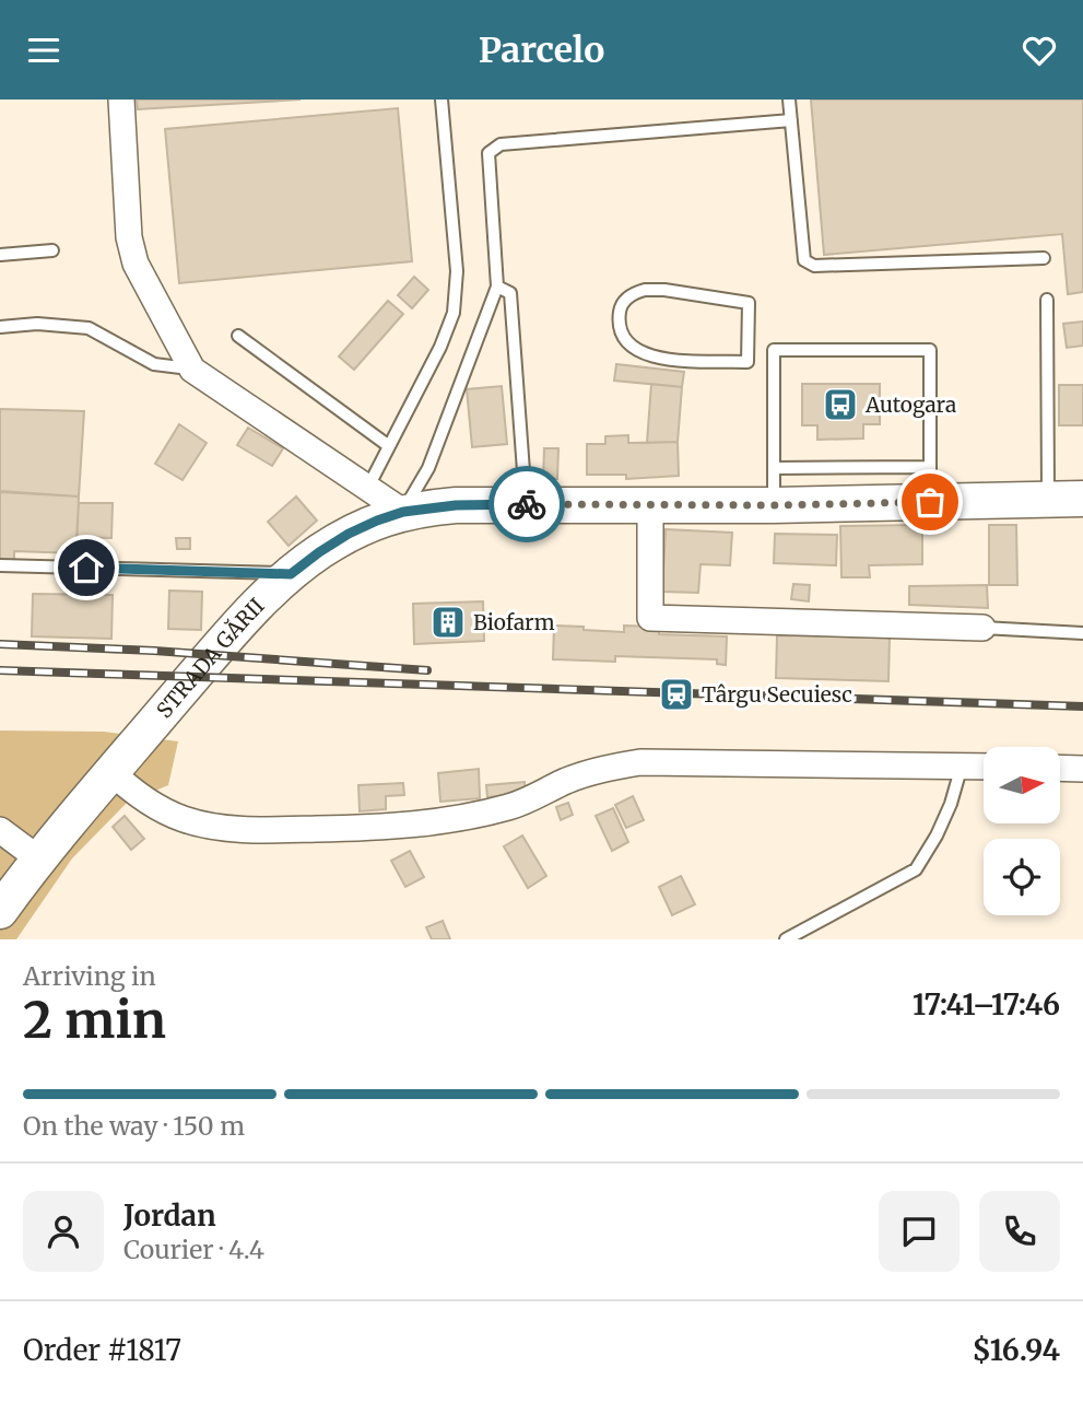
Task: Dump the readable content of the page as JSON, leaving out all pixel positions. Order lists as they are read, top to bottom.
{
  "streets": {
    "main road": ["STRADA GĂRII"]
  },
  "places": {
    "bus stop": ["Autogara"],
    "building": ["Biofarm"],
    "station": ["Târgu Secuiesc"]
  },
  "north": "right",
  "page": {
    "header": "Parcelo",
    "heading": ["2 min", "Arriving in", "17:41–17:46"],
    "panel": [
      "Jordan",
      "Courier · 4.4",
      "Order #1817",
      "$16.94"
    ],
    "bar": "On the way · 150 m"
  }
}
